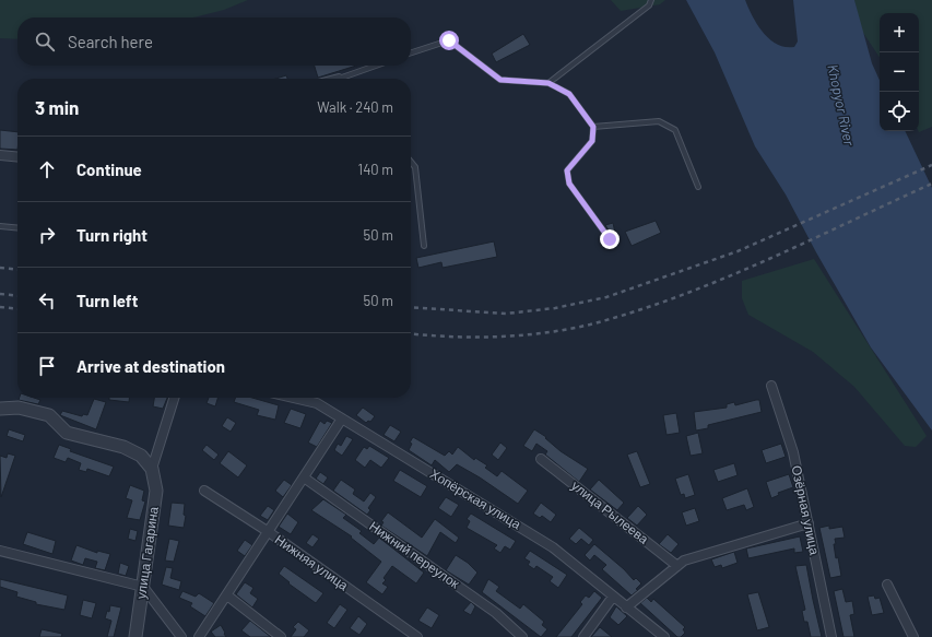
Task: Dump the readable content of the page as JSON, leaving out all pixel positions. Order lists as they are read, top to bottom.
{
  "streets": {
    "street": [
      "Хопёрская улица",
      "Озёрная улица",
      "улица Рылеева",
      "улица Гагарина",
      "Нижний переулок",
      "Нижняя улица"
    ]
  },
  "water": ["Khopyor River"],
  "page": {
    "map_buttons": ["+", "−"],
    "search": "Search here",
    "heading": ["3 min", "Walk · 240 m"],
    "list": [
      ["Continue", "140 m"],
      ["Turn right", "50 m"],
      ["Turn left", "50 m"],
      "Arrive at destination"
    ]
  }
}
